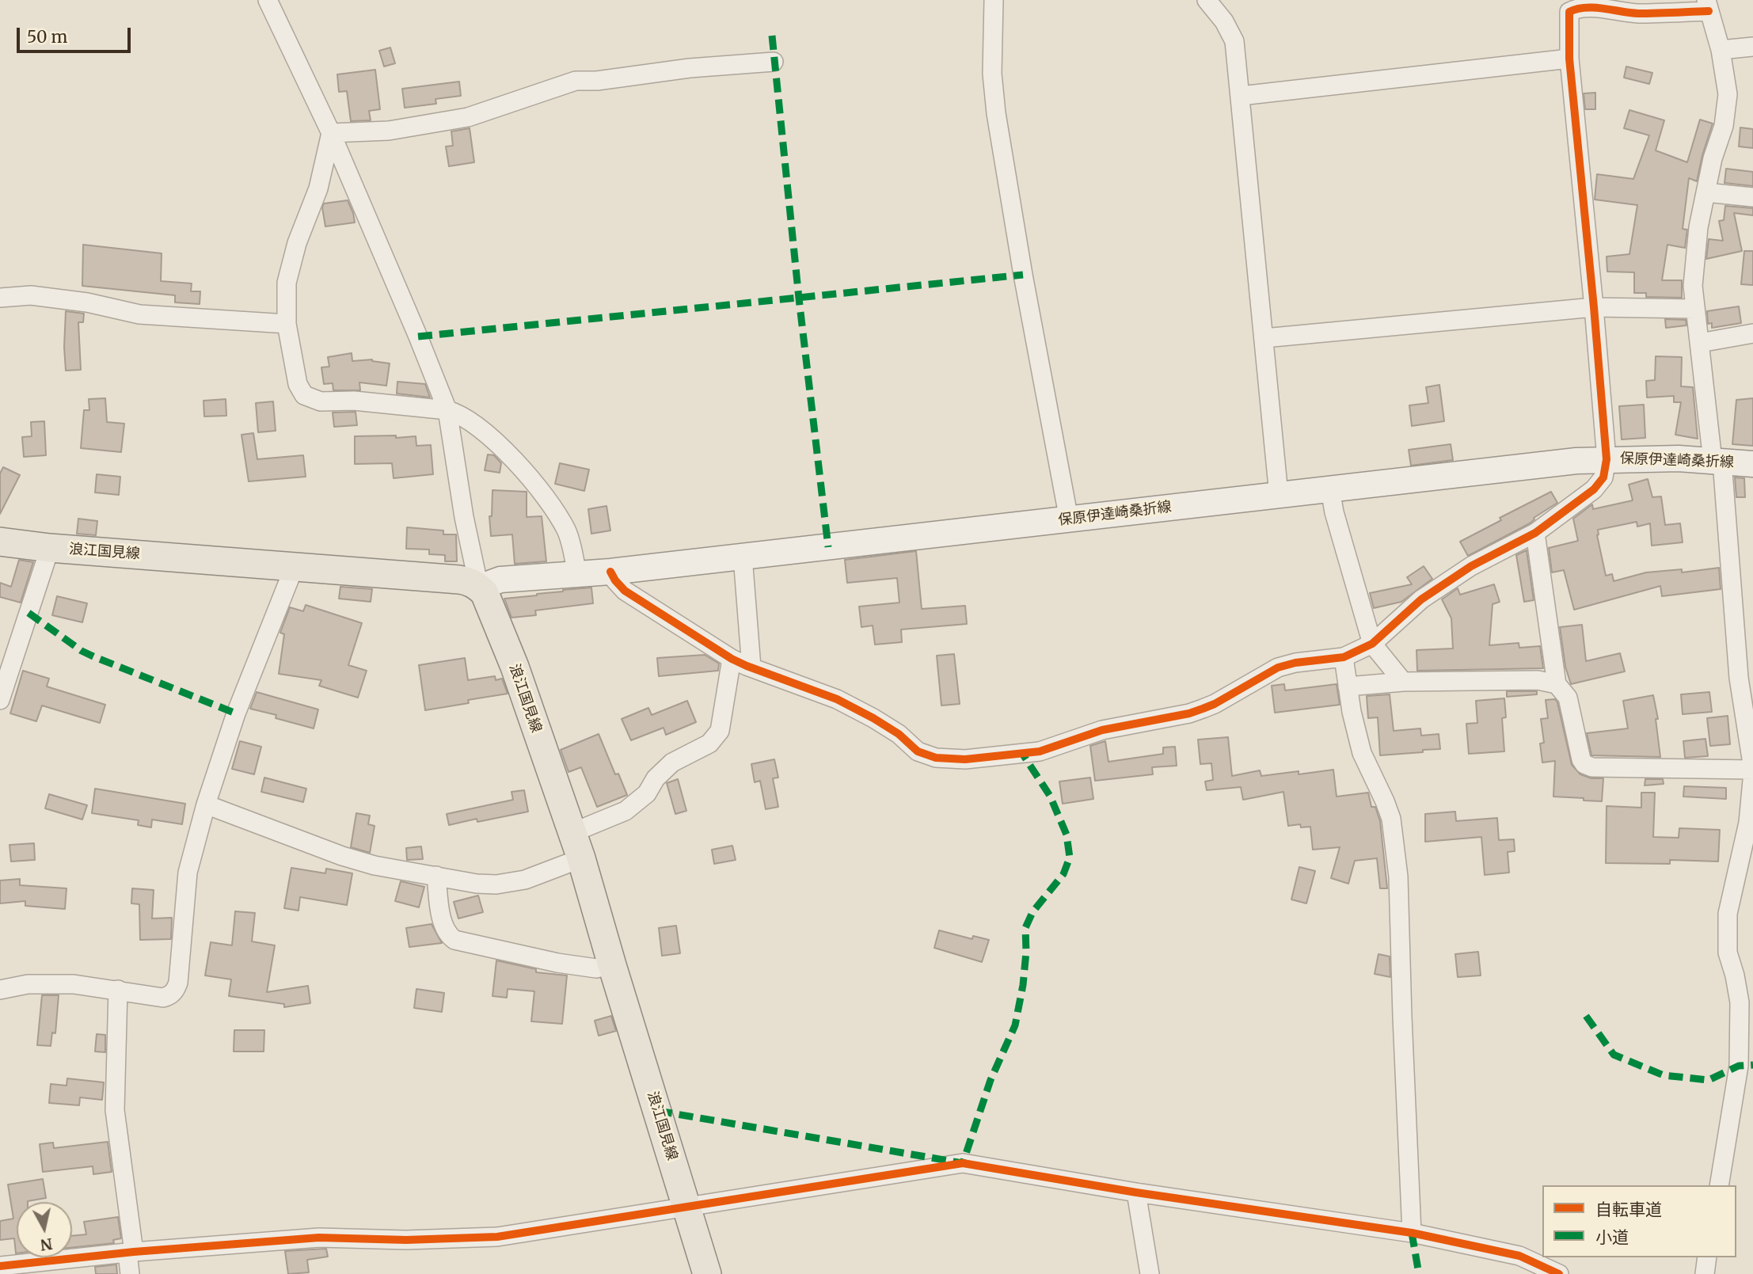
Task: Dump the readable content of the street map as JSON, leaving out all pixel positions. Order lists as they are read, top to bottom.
{
  "streets": {
    "main road": ["保原伊達崎桑折線", "浪江国見線"]
  },
  "crossings": [
    ["保原伊達崎桑折線", "浪江国見線"]
  ],
  "legend": ["自転車道", "小道"],
  "scale_bar": "50 m",
  "north": "bottom"
}
